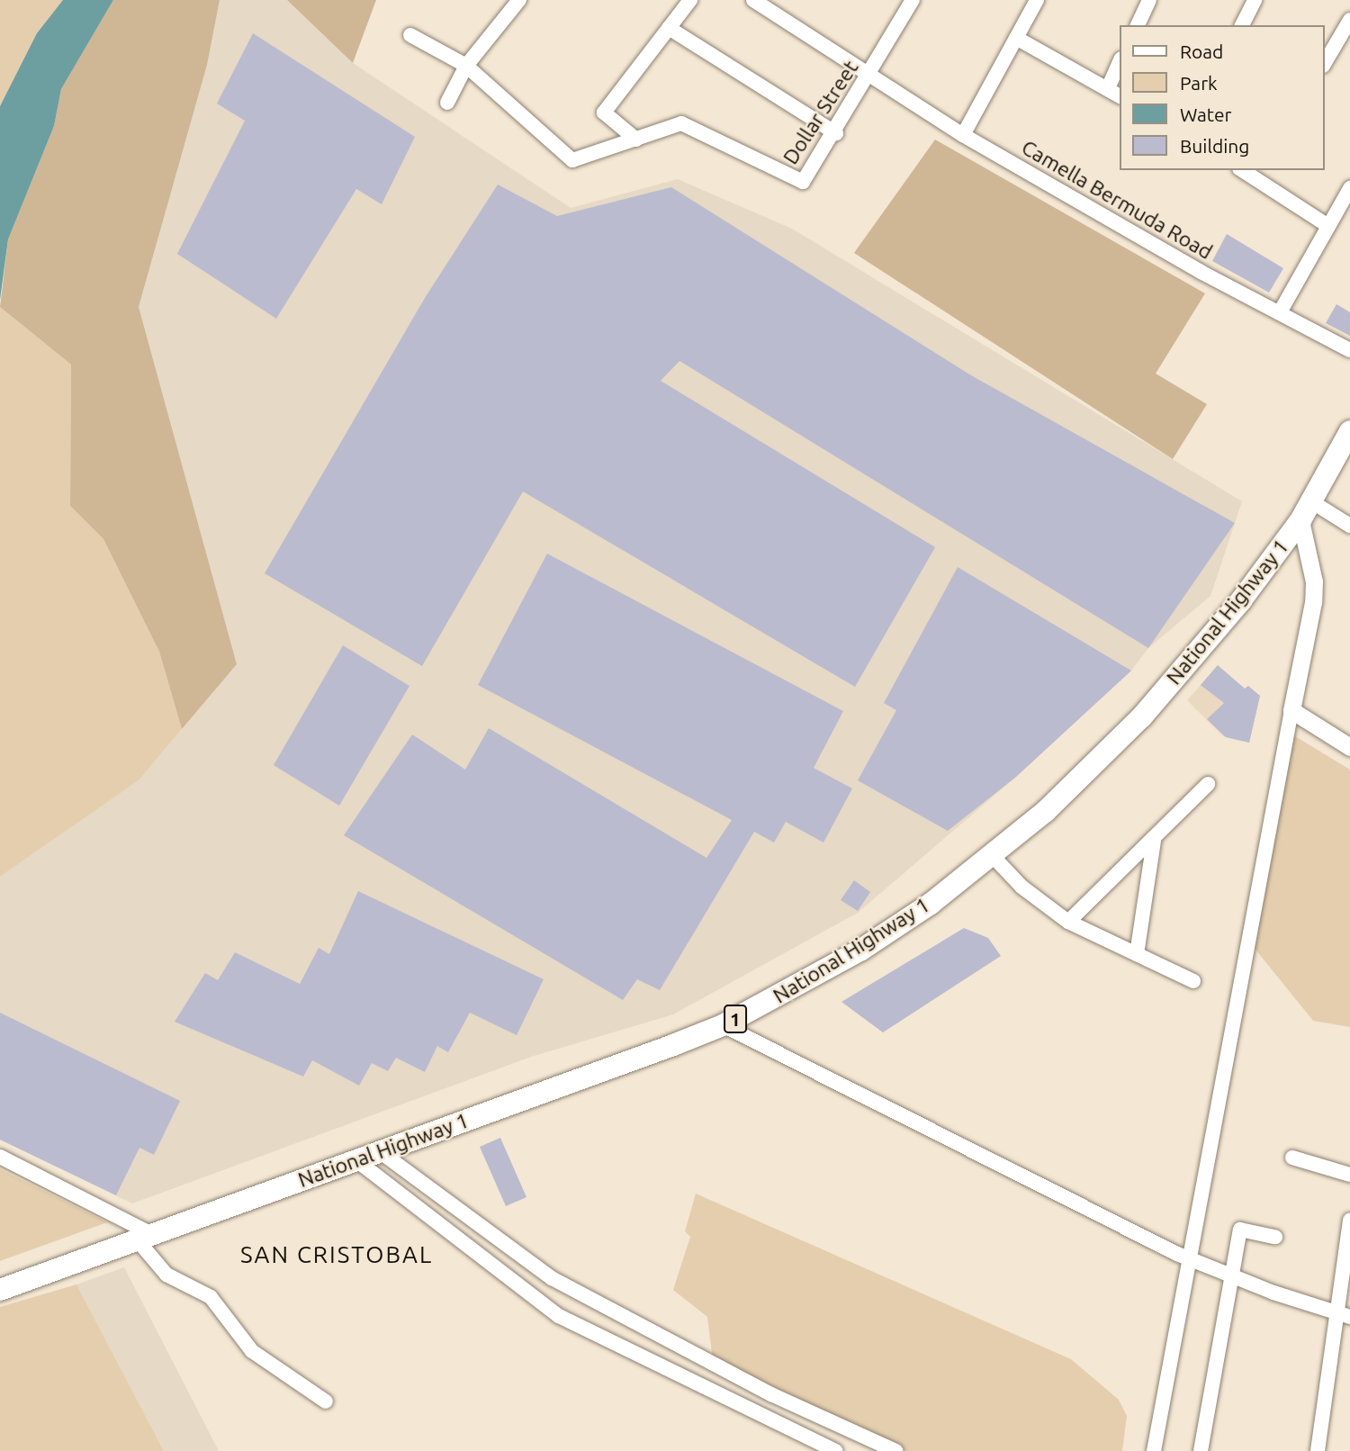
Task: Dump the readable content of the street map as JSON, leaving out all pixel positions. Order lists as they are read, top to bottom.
{
  "streets": {
    "highway": ["National Highway 1", "1"],
    "street": ["Dollar Street", "Camella Bermuda Road"]
  },
  "crossings": [
    ["Dollar Street", "Camella Bermuda Road"]
  ],
  "districts": ["SAN CRISTOBAL"],
  "legend": [
    "Road",
    "Park",
    "Water",
    "Building"
  ]
}
